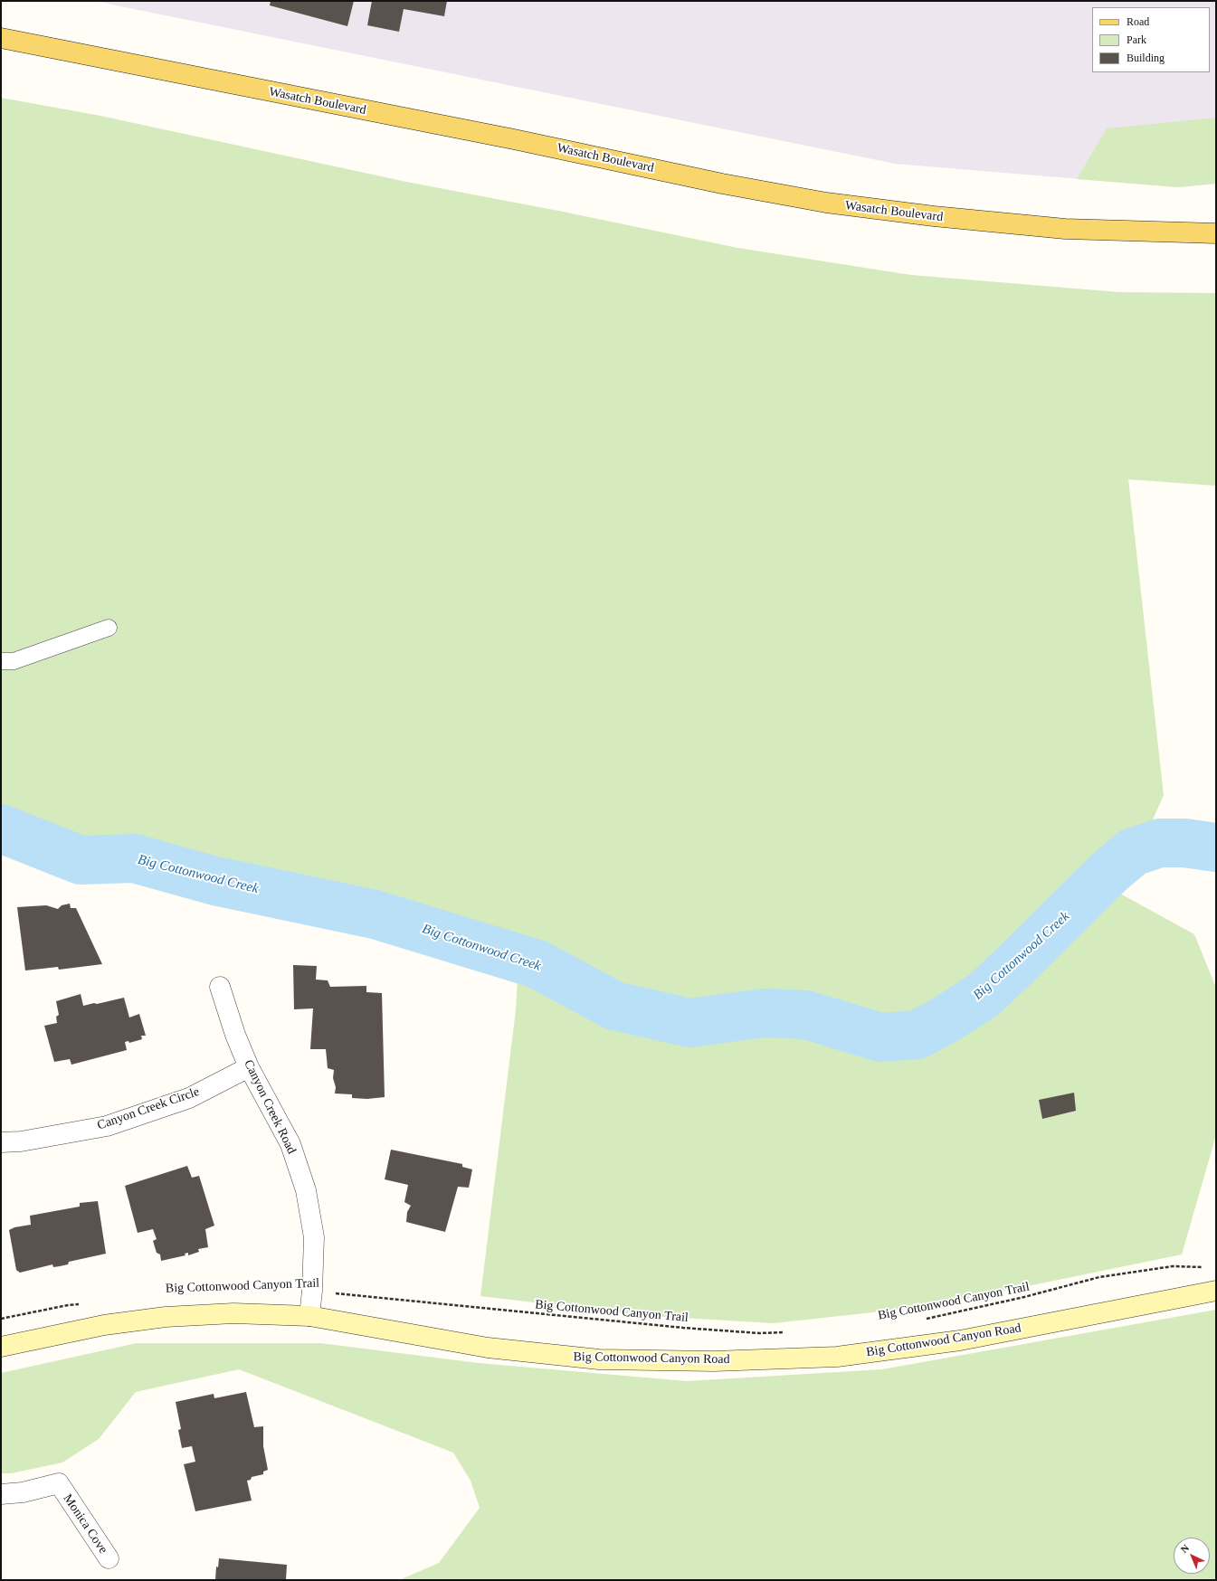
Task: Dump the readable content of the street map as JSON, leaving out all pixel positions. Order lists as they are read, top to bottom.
{
  "streets": {
    "main road": ["Wasatch Boulevard"],
    "street": [
      "Canyon Creek Road",
      "Canyon Creek Circle",
      "Big Cottonwood Canyon Road",
      "Monica Cove"
    ],
    "path": ["Big Cottonwood Canyon Trail"]
  },
  "crossings": [
    ["Canyon Creek Road", "Canyon Creek Circle"],
    ["Canyon Creek Road", "Big Cottonwood Canyon Trail"],
    ["Canyon Creek Road", "Big Cottonwood Canyon Road"]
  ],
  "water": ["Big Cottonwood Creek"],
  "legend": ["Road", "Park", "Building"],
  "north": "top left"
}
